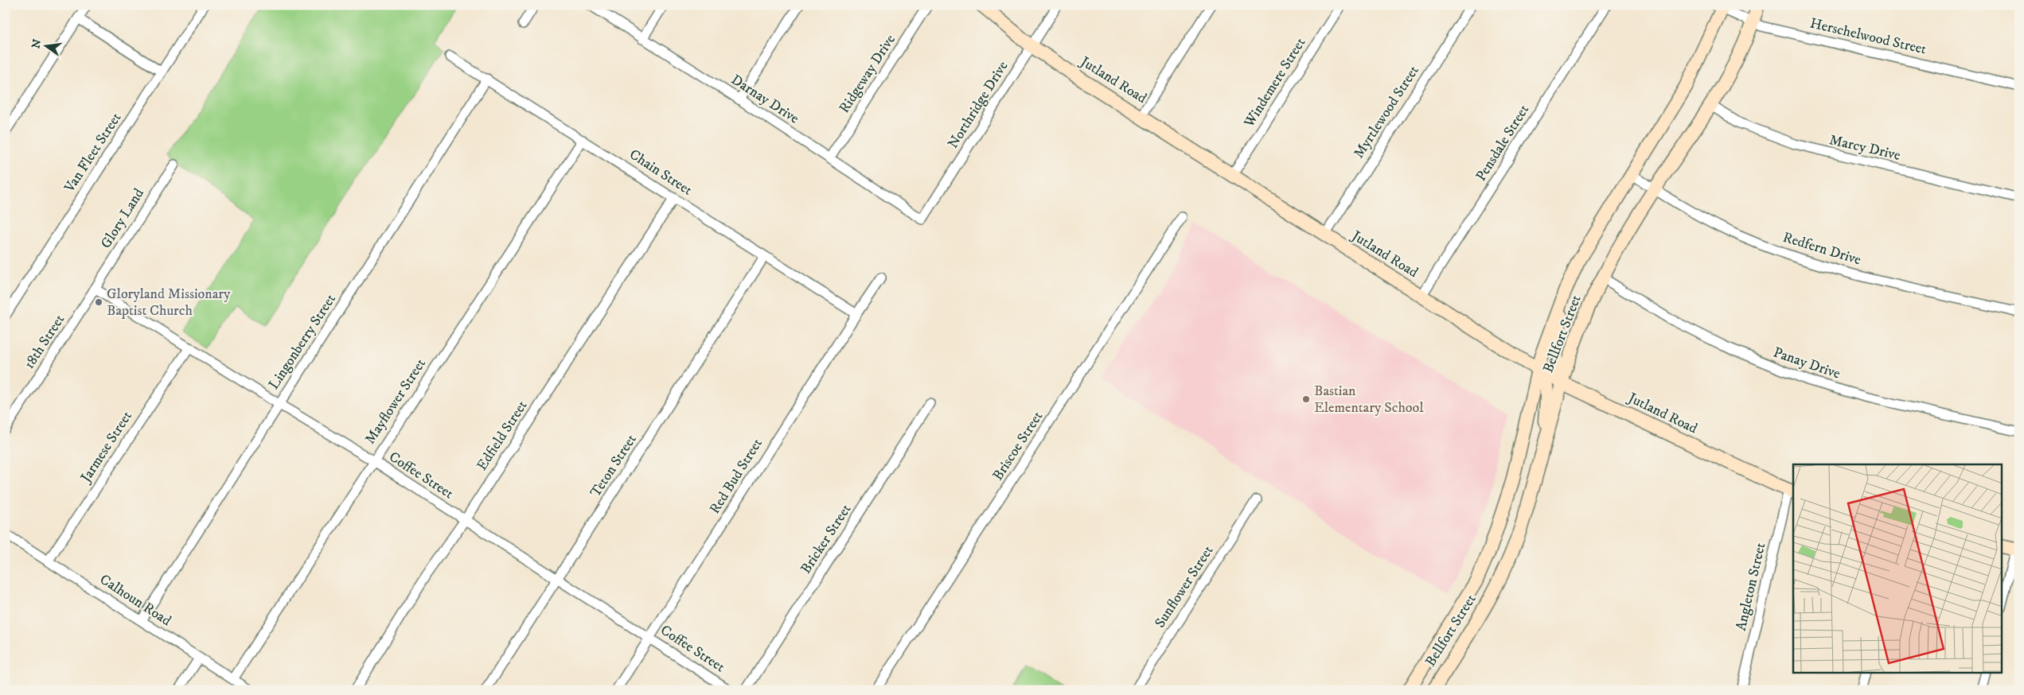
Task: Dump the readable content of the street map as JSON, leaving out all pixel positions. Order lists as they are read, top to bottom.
{
  "streets": {
    "main road": ["Jutland Road", "Bellfort Street"],
    "street": [
      "Herschelwood Street",
      "Ridgeway Drive",
      "Windemere Street",
      "Darnay Drive",
      "Northridge Drive",
      "Myrtlewood Street",
      "Pensdale Street",
      "Marcy Drive",
      "Van Fleet Street",
      "Chain Street",
      "Glory Land",
      "Redfern Drive",
      "18th Street",
      "Lingonberry Street",
      "Panay Drive",
      "Mayflower Street",
      "Edfield Street",
      "Briscoe Street",
      "Jarmese Street",
      "Teton Street",
      "Coffee Street",
      "Red Bud Street",
      "Bricker Street",
      "Sunflower Street",
      "Angleton Street",
      "Calhoun Road"
    ]
  },
  "crossings": [
    ["Herschelwood Street", "Bellfort Street"],
    ["Ridgeway Drive", "Darnay Drive"],
    ["Jutland Road", "Windemere Street"],
    ["Jutland Road", "Northridge Drive"],
    ["Jutland Road", "Myrtlewood Street"],
    ["Jutland Road", "Pensdale Street"],
    ["Jutland Road", "Bellfort Street"],
    ["Jutland Road", "Angleton Street"],
    ["Darnay Drive", "Northridge Drive"],
    ["Marcy Drive", "Bellfort Street"],
    ["Chain Street", "Lingonberry Street"],
    ["Chain Street", "Mayflower Street"],
    ["Chain Street", "Edfield Street"],
    ["Chain Street", "Teton Street"],
    ["Chain Street", "Red Bud Street"],
    ["Glory Land", "18th Street"],
    ["Glory Land", "Coffee Street"],
    ["Redfern Drive", "Bellfort Street"],
    ["Bellfort Street", "Panay Drive"],
    ["18th Street", "Coffee Street"],
    ["Lingonberry Street", "Coffee Street"],
    ["Lingonberry Street", "Calhoun Road"],
    ["Mayflower Street", "Coffee Street"],
    ["Mayflower Street", "Calhoun Road"],
    ["Edfield Street", "Coffee Street"],
    ["Jarmese Street", "Coffee Street"],
    ["Jarmese Street", "Calhoun Road"],
    ["Teton Street", "Coffee Street"],
    ["Coffee Street", "Red Bud Street"]
  ],
  "places": ["Gloryland Missionary Baptist Church", "Bastian Elementary School"],
  "north": "left"
}
